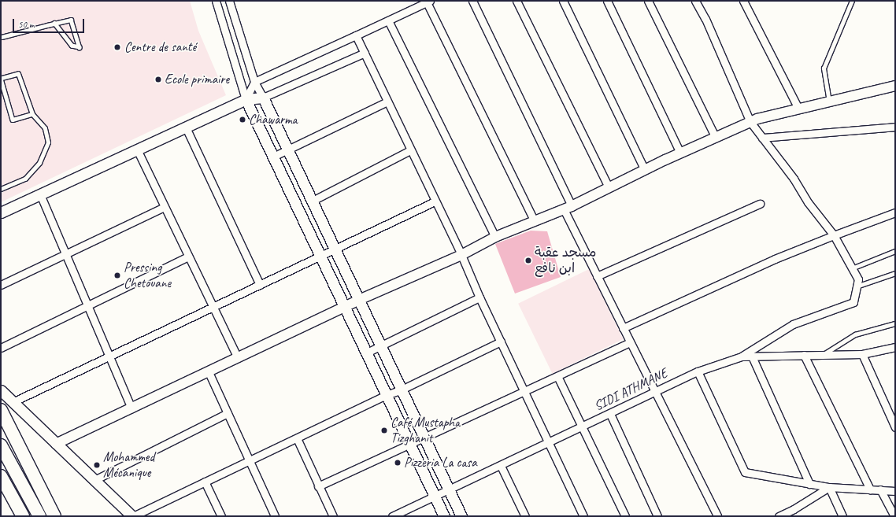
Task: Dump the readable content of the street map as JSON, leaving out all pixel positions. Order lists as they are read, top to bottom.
{
  "streets": {
    "street": ["SIDI ATHMANE"]
  },
  "places": [
    "Centre de santé",
    "Ecole primaire",
    "Chawarma",
    "مسجد عقبة ابن نافع",
    "Pressing Chetouane",
    "Café Mustapha Tizghanit",
    "Pizzeria La casa",
    "Mohammed Mécanique"
  ],
  "scale_bar": "50 m"
}
